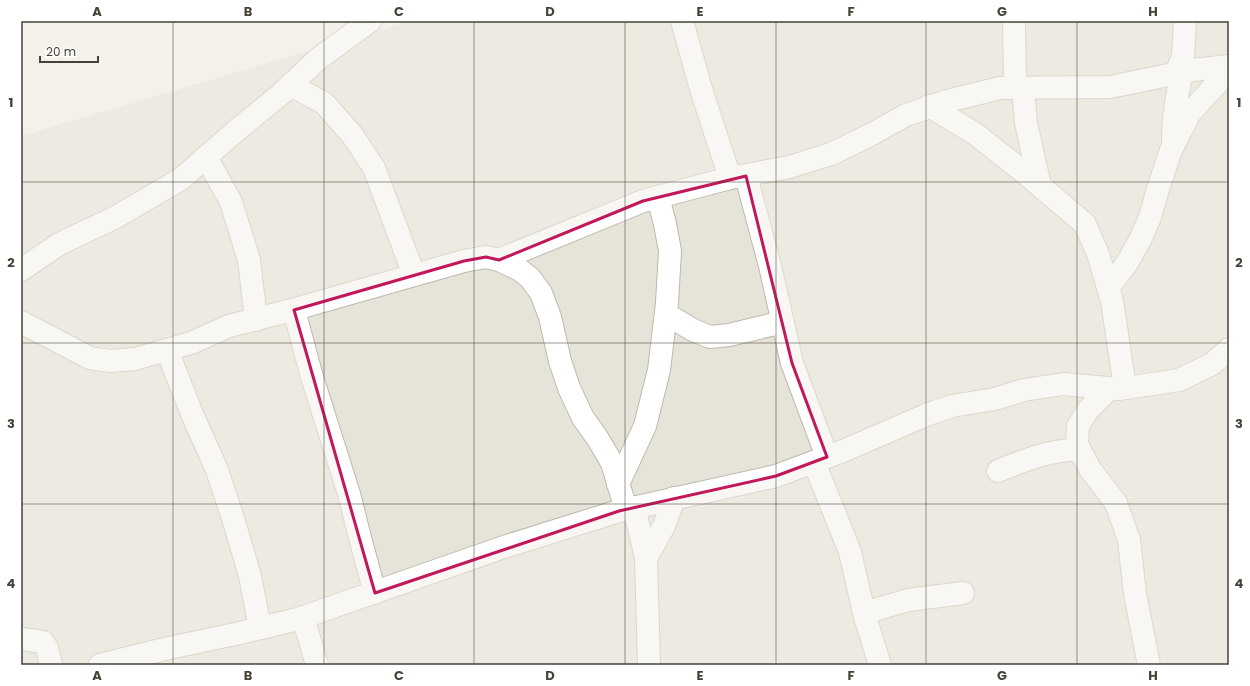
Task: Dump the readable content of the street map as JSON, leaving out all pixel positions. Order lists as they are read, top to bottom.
{
  "scale_bar": "20 m",
  "grid": {
    "columns": [
      "A",
      "B",
      "C",
      "D",
      "E",
      "F",
      "G",
      "H"
    ],
    "rows": [
      "1",
      "2",
      "3",
      "4"
    ]
  }
}
